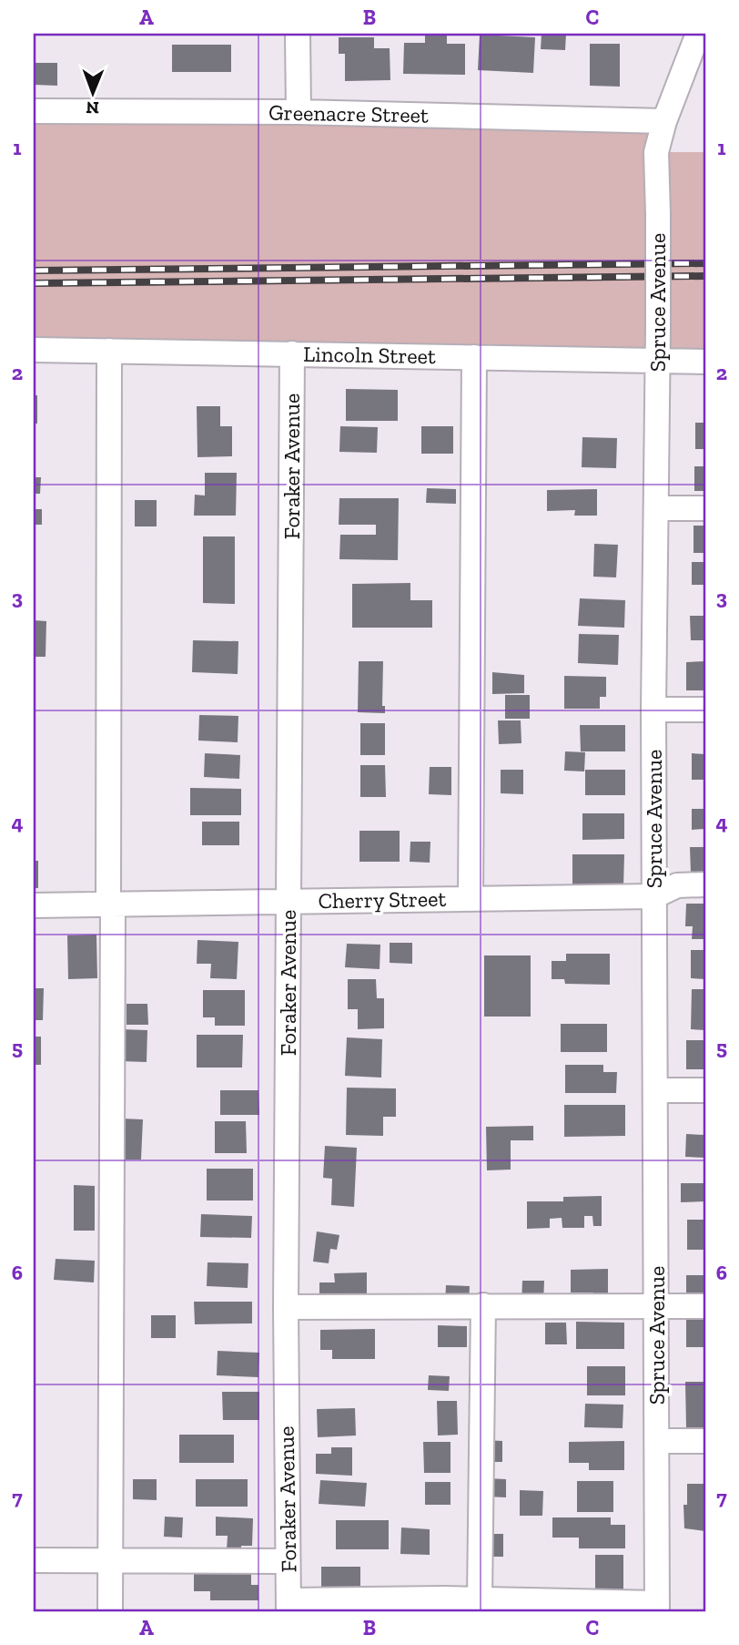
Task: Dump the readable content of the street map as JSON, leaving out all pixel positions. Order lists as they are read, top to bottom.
{
  "streets": {
    "street": [
      "Greenacre Street",
      "Spruce Avenue",
      "Lincoln Street",
      "Foraker Avenue",
      "Cherry Street"
    ]
  },
  "crossings": [
    ["Greenacre Street", "Spruce Avenue"],
    ["Spruce Avenue", "Lincoln Street"],
    ["Spruce Avenue", "Cherry Street"],
    ["Lincoln Street", "Foraker Avenue"],
    ["Foraker Avenue", "Cherry Street"]
  ],
  "north": "bottom",
  "grid": {
    "columns": ["A", "B", "C"],
    "rows": [
      "1",
      "2",
      "3",
      "4",
      "5",
      "6",
      "7"
    ]
  }
}
